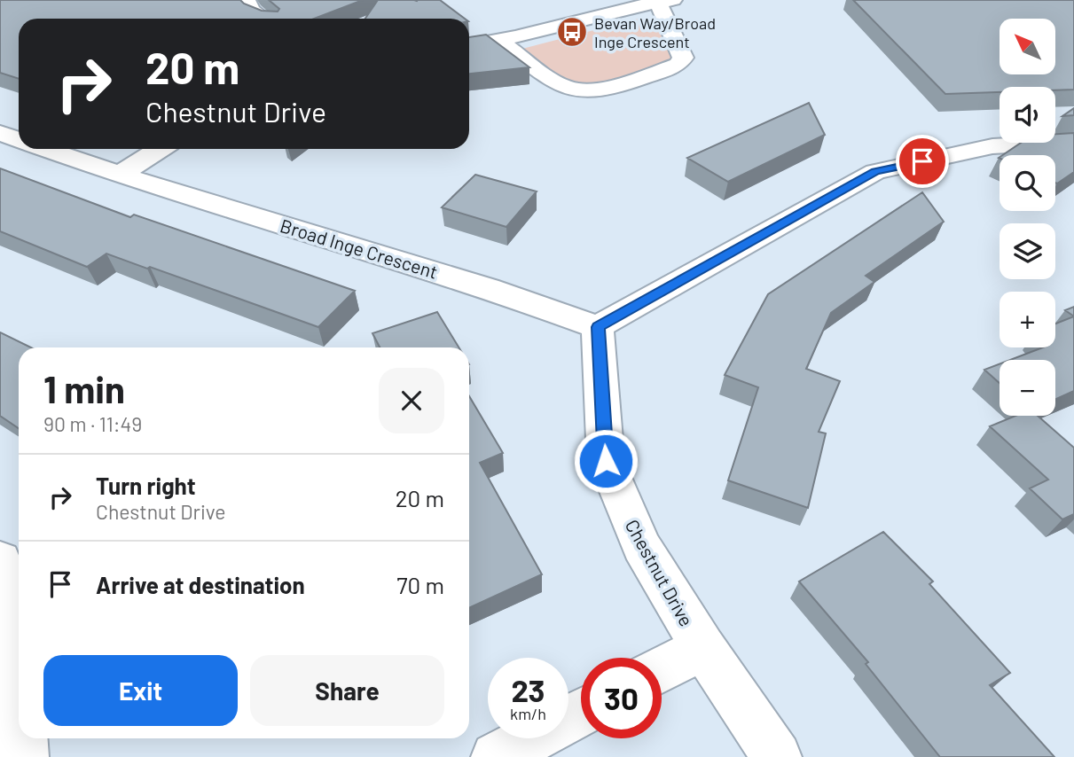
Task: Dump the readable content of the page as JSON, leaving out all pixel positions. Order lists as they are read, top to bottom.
{
  "streets": {
    "street": ["Broad Inge Crescent", "Chestnut Drive"]
  },
  "crossings": [
    ["Broad Inge Crescent", "Chestnut Drive"]
  ],
  "places": {
    "bus stop": ["Bevan Way/Broad Inge Crescent"]
  },
  "north": "top left",
  "page": {
    "map_buttons": ["+", "−"],
    "turn": ["20 m", "Chestnut Drive"],
    "heading": ["1 min", "90 m · 11:49"],
    "list": [
      {
        "name": "Turn right",
        "note": "Chestnut Drive",
        "value": "20 m"
      },
      {
        "name": "Arrive at destination",
        "value": "70 m"
      }
    ],
    "buttons": ["Exit", "Share"],
    "speed": "23 km/h",
    "limit": "30"
  }
}
